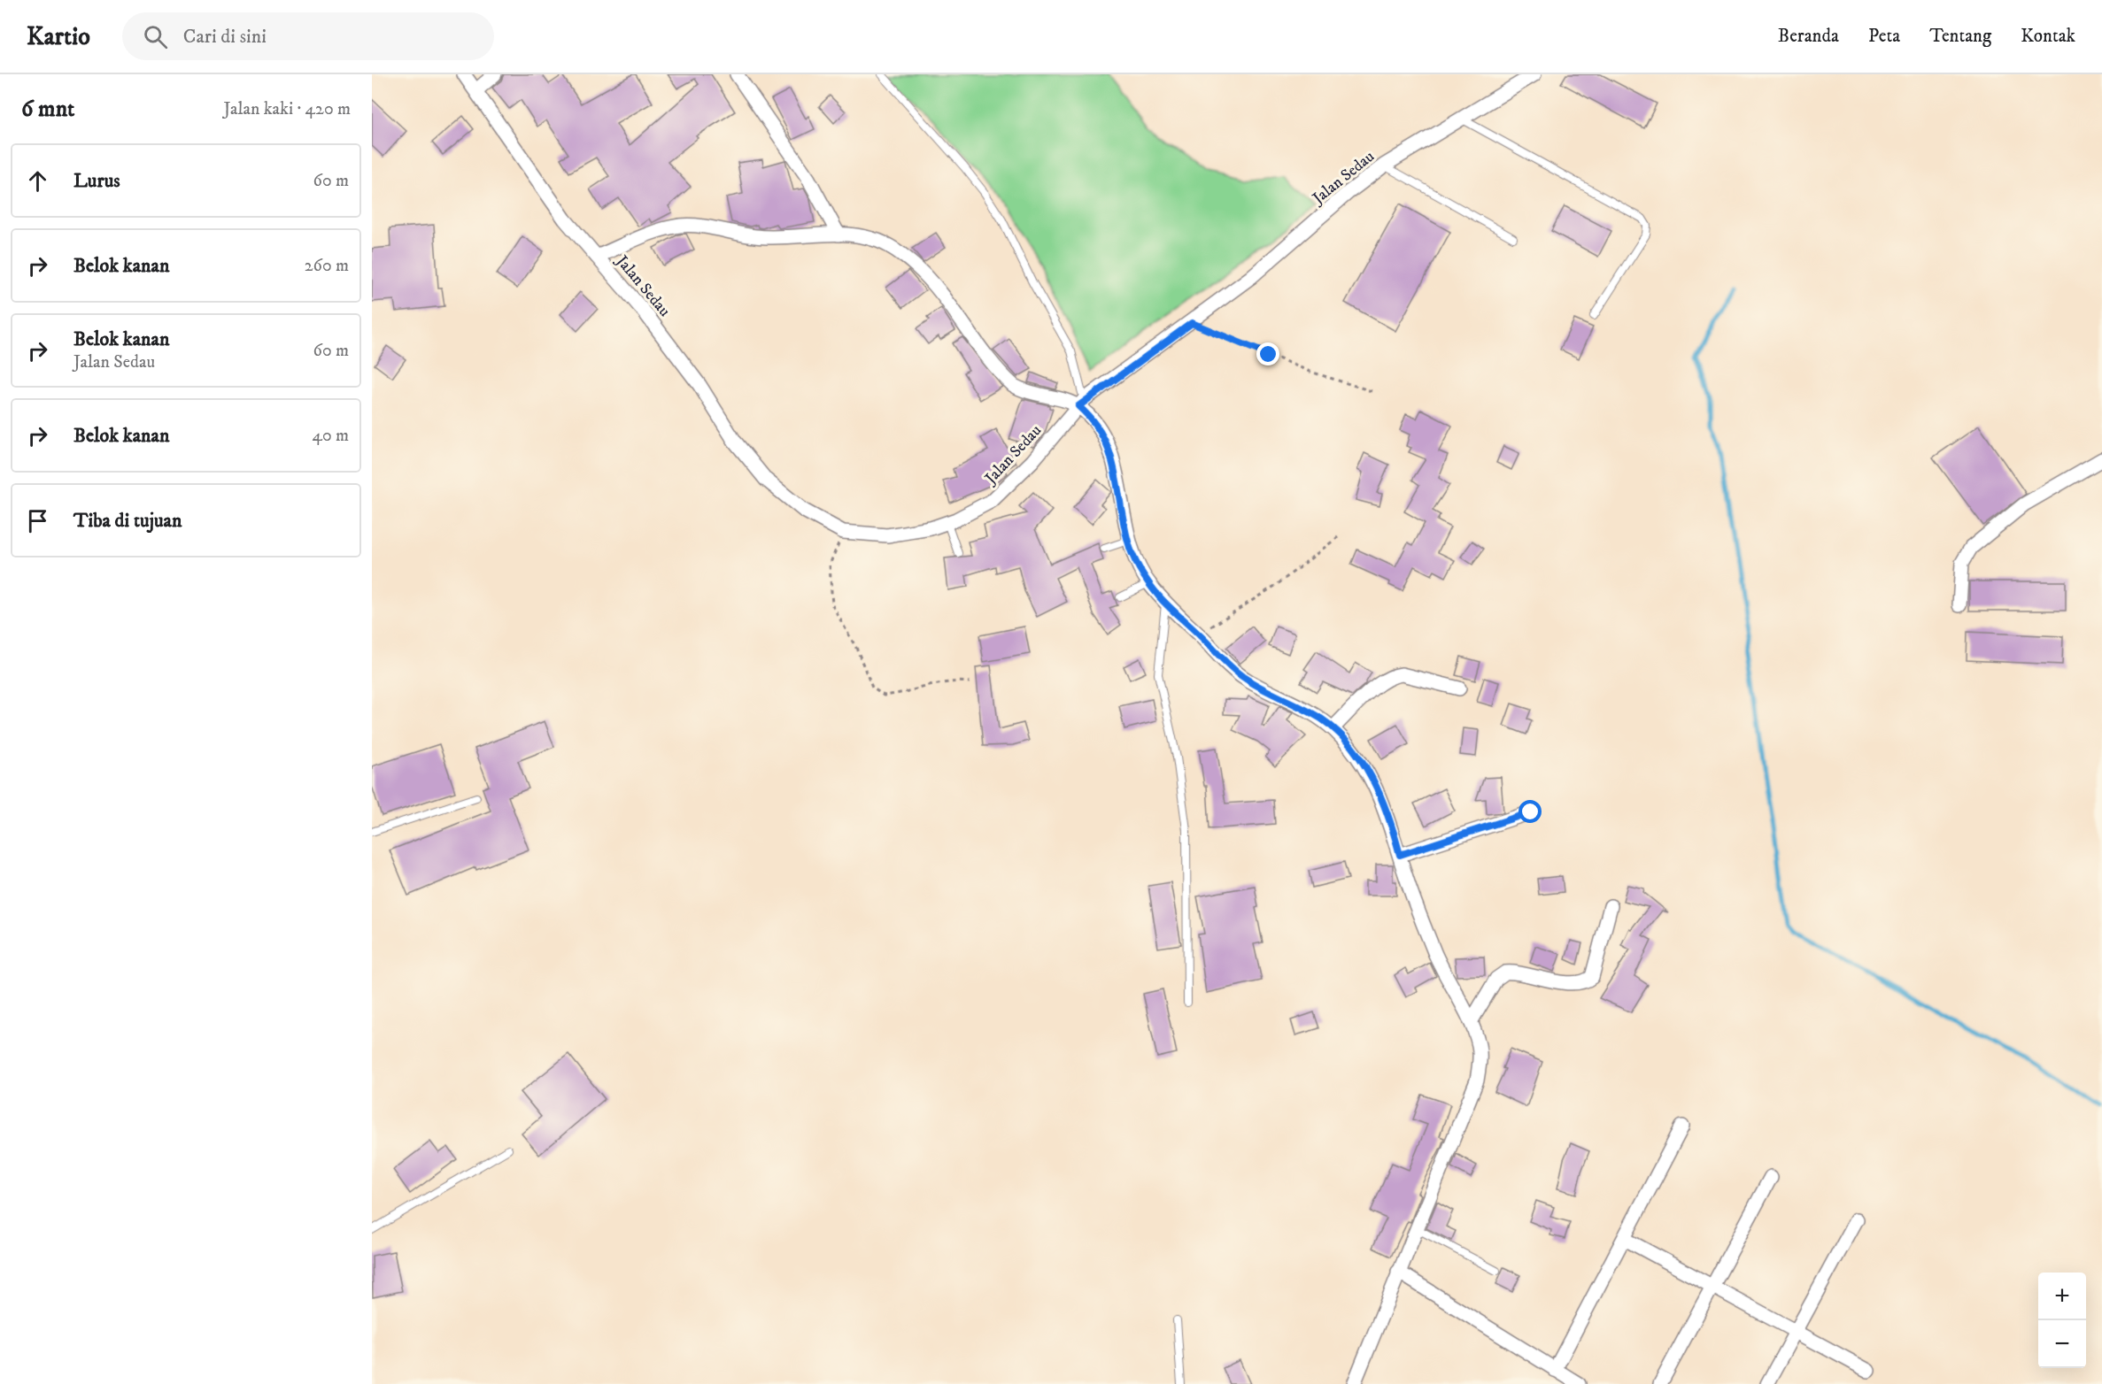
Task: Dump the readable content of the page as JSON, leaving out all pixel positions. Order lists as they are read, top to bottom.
{
  "streets": {
    "street": ["Jalan Sedau"]
  },
  "page": {
    "header": "Kartio",
    "search": "Cari di sini",
    "nav": [
      "Beranda",
      "Peta",
      "Tentang",
      "Kontak"
    ],
    "heading": ["6 mnt", "Jalan kaki · 420 m"],
    "list": [
      ["Lurus", "60 m"],
      ["Belok kanan", "260 m"],
      ["Belok kanan", "Jalan Sedau", "60 m"],
      ["Belok kanan", "40 m"],
      "Tiba di tujuan"
    ],
    "map_buttons": ["+", "−"]
  }
}
